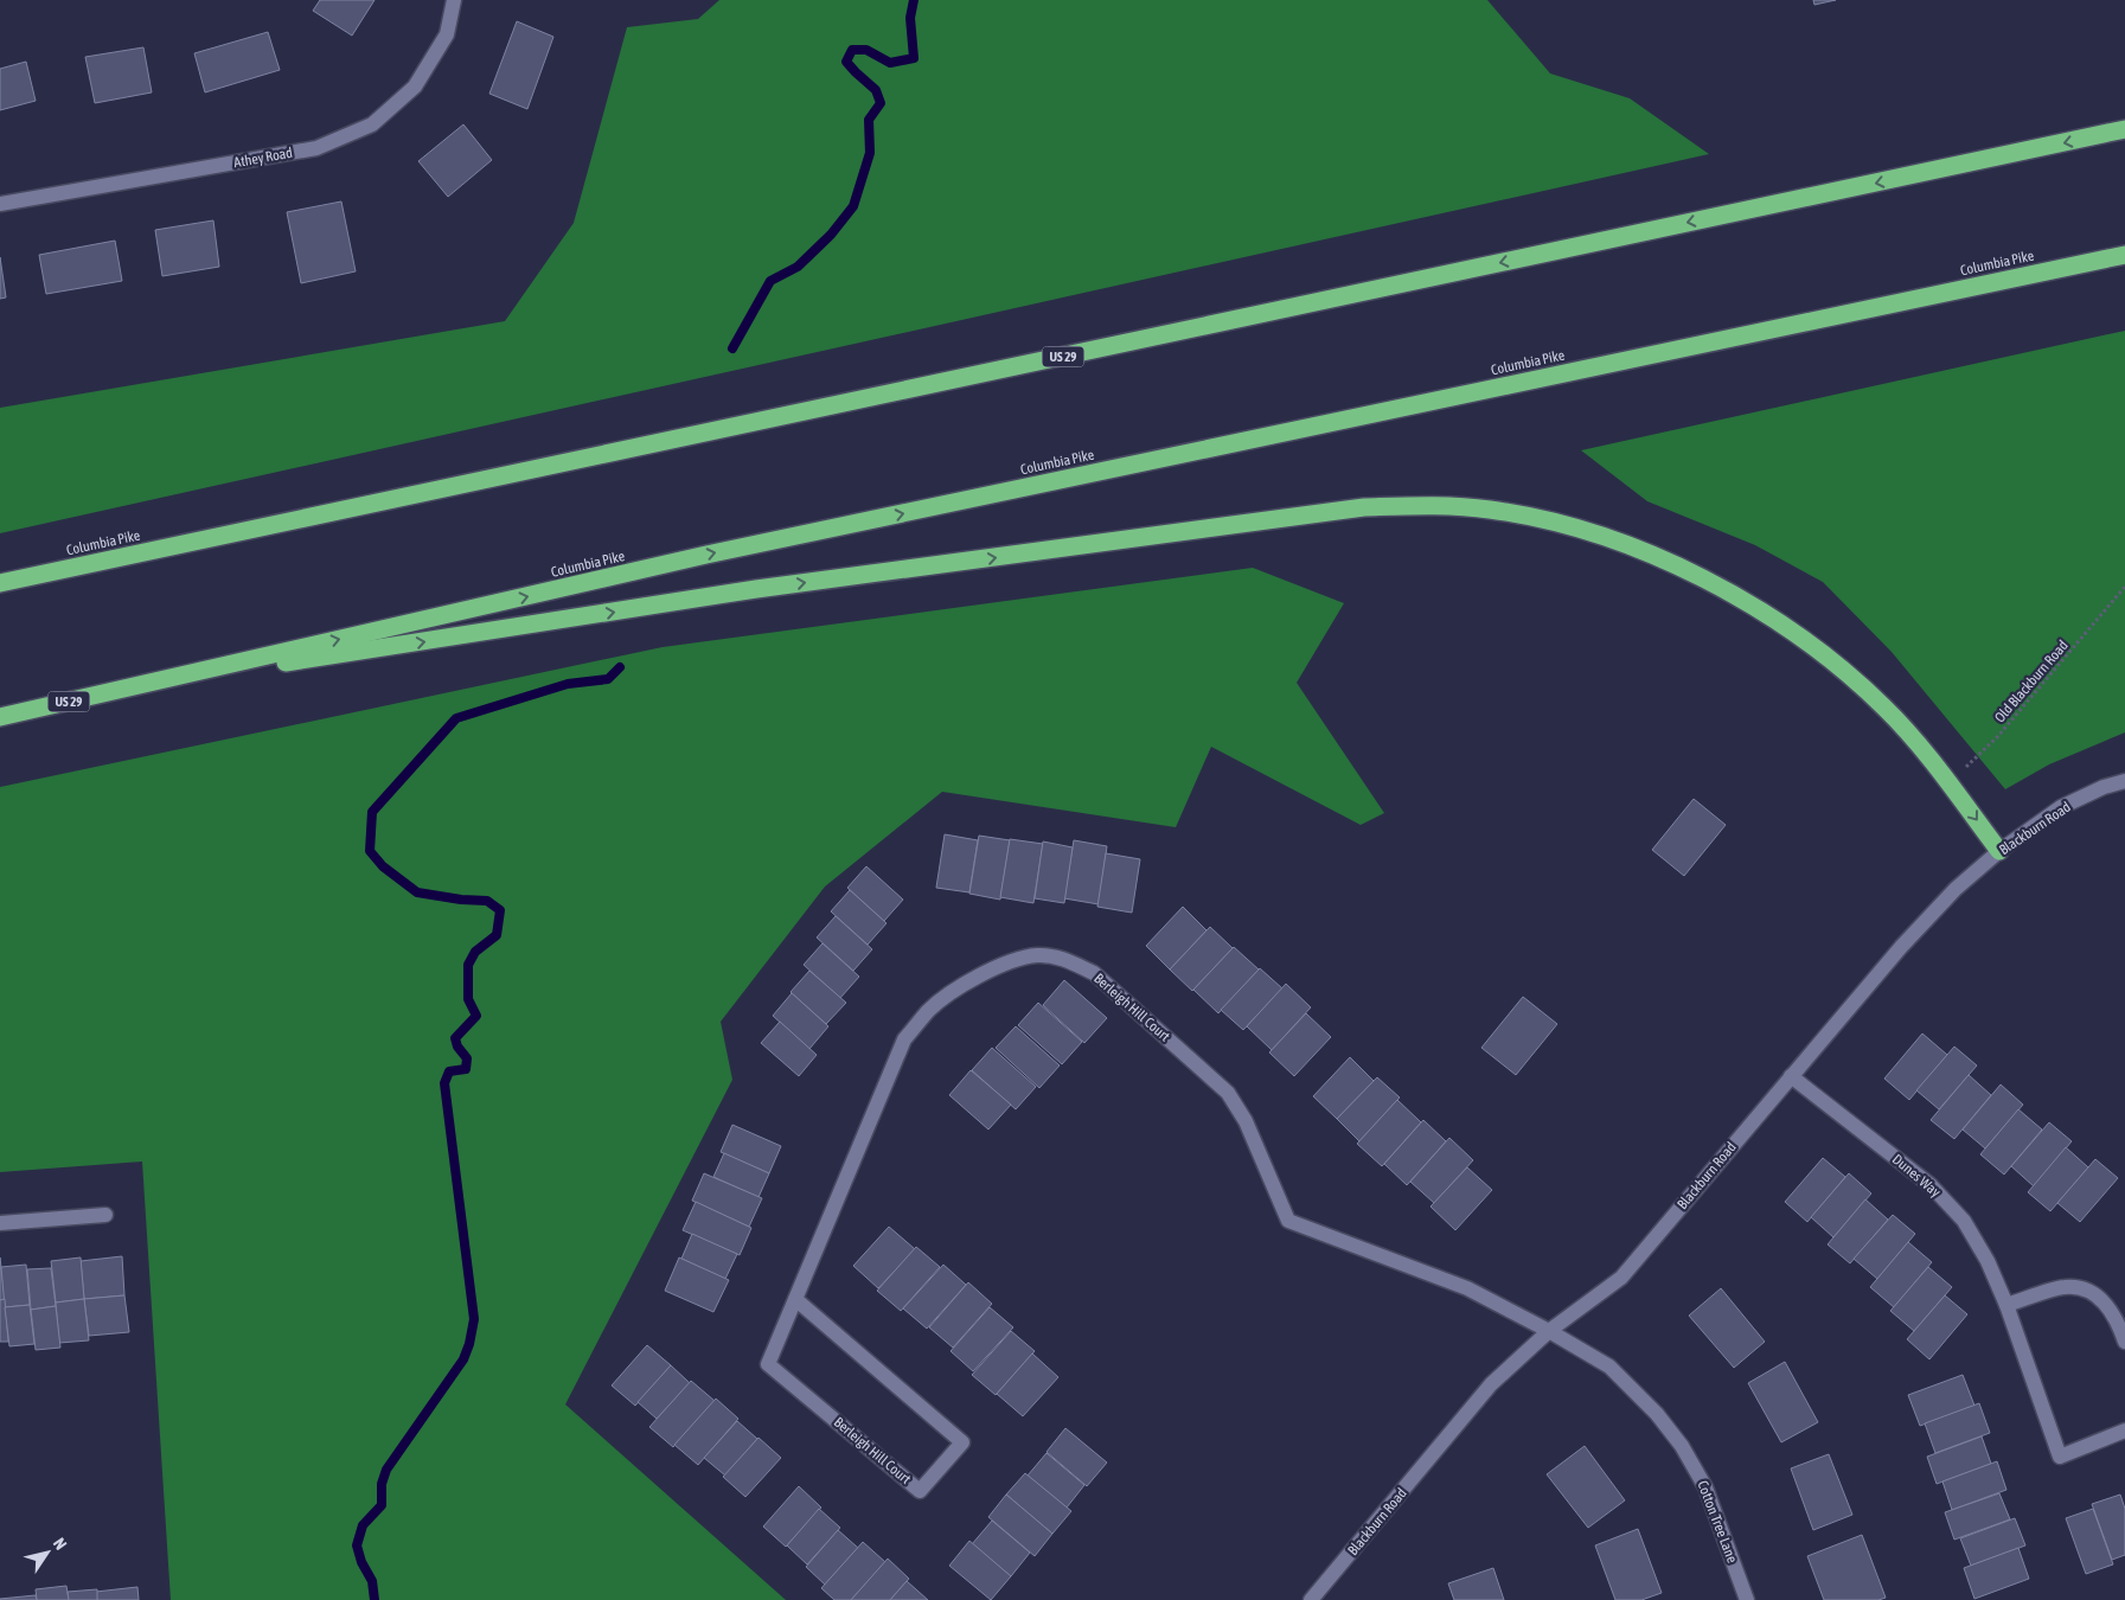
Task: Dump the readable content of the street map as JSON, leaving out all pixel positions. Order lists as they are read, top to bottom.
{
  "streets": {
    "highway": ["Columbia Pike", "US 29"],
    "street": [
      "Athey Road",
      "Blackburn Road",
      "Berleigh Hill Court",
      "Dunes Way",
      "Cotton Tree Lane"
    ],
    "path": ["Old Blackburn Road"]
  },
  "crossings": [
    ["Blackburn Road", "Berleigh Hill Court"],
    ["Blackburn Road", "Dunes Way"],
    ["Blackburn Road", "Cotton Tree Lane"],
    ["Berleigh Hill Court", "Cotton Tree Lane"]
  ],
  "north": "top right"
}
